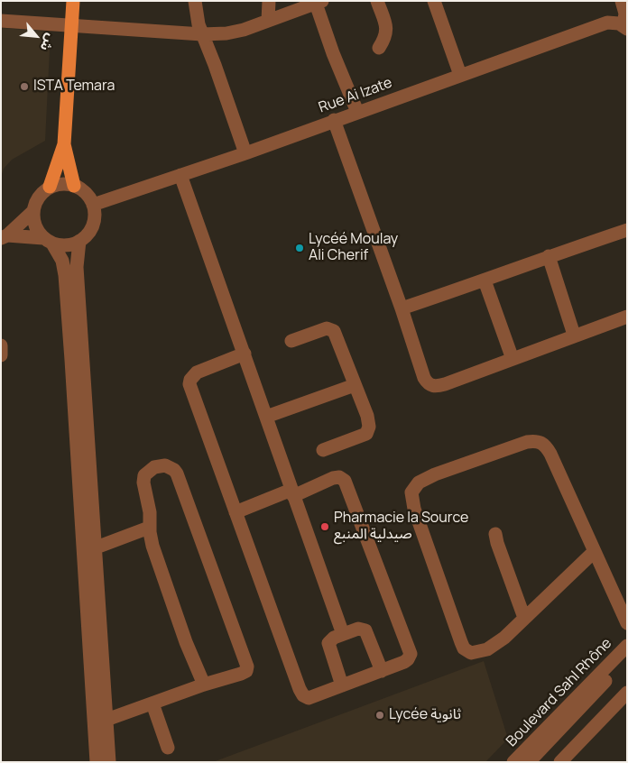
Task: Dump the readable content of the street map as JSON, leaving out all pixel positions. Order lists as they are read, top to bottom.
{
  "streets": {
    "street": ["Rue Ai Izate", "Boulevard Sahl Rhône"]
  },
  "places": [
    "ISTA Temara",
    "Lycéé Moulay Ali Cherif",
    "Pharmacie la Source صيدلية المنبع",
    "Lycée ثانوية"
  ],
  "north": "bottom right"
}
